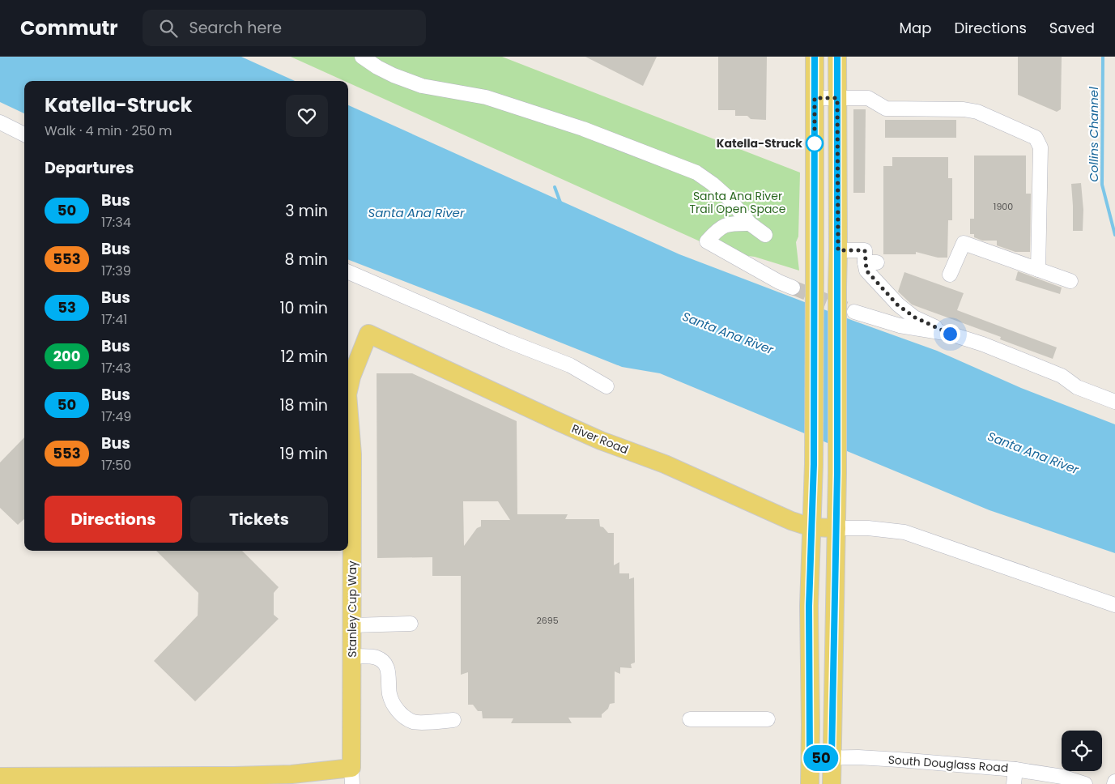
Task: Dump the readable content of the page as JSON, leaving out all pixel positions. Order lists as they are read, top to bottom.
{
  "streets": {
    "main road": ["River Road", "Stanley Cup Way"],
    "street": ["South Douglass Road"]
  },
  "crossings": [
    ["River Road", "Stanley Cup Way"]
  ],
  "water": ["Collins Channel", "Santa Ana River"],
  "parks": ["Santa Ana River Trail Open Space"],
  "places": ["Katella-Struck"],
  "lines": ["bus line 50"],
  "house_numbers": ["1900", "2695"],
  "page": {
    "header": "Commutr",
    "search": "Search here",
    "nav": ["Map", "Directions", "Saved"],
    "on_map": "50",
    "heading": [
      ["Katella-Struck", "Walk · 4 min · 250 m"],
      "Departures"
    ],
    "list": [
      {
        "mark": "50",
        "name": "Bus",
        "note": "17:34",
        "value": "3 min"
      },
      {
        "mark": "553",
        "name": "Bus",
        "note": "17:39",
        "value": "8 min"
      },
      {
        "mark": "53",
        "name": "Bus",
        "note": "17:41",
        "value": "10 min"
      },
      {
        "mark": "200",
        "name": "Bus",
        "note": "17:43",
        "value": "12 min"
      },
      {
        "mark": "50",
        "name": "Bus",
        "note": "17:49",
        "value": "18 min"
      },
      {
        "mark": "553",
        "name": "Bus",
        "note": "17:50",
        "value": "19 min"
      }
    ],
    "buttons": ["Directions", "Tickets"]
  }
}
